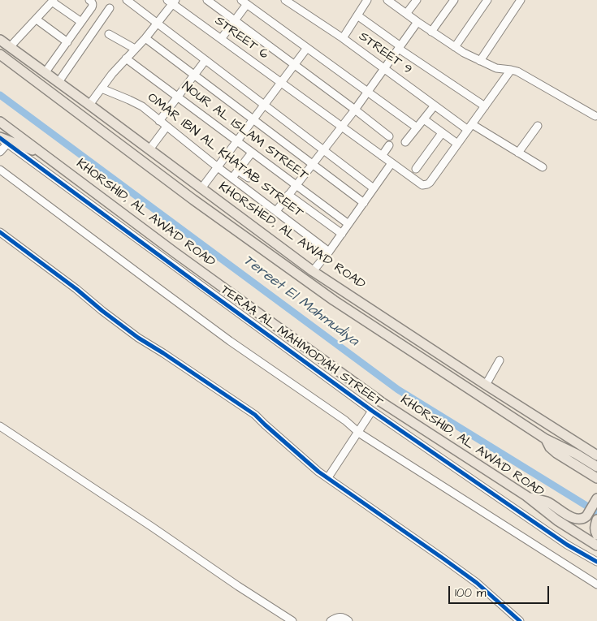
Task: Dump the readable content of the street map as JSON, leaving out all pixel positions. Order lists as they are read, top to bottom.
{
  "streets": {
    "main road": ["KHORSHID, AL AWA'D ROAD", "KHORSHED, AL AWA'D ROAD"],
    "street": [
      "STREET 6",
      "STREET 9",
      "NOUR AL ISLAM STREET",
      "OMAR IBN AL KHATAB STREET",
      "TERAA AL MAHMODIAH STREET"
    ]
  },
  "water": ["Tereet El Mahmudiya"],
  "scale_bar": "100 m"
}
